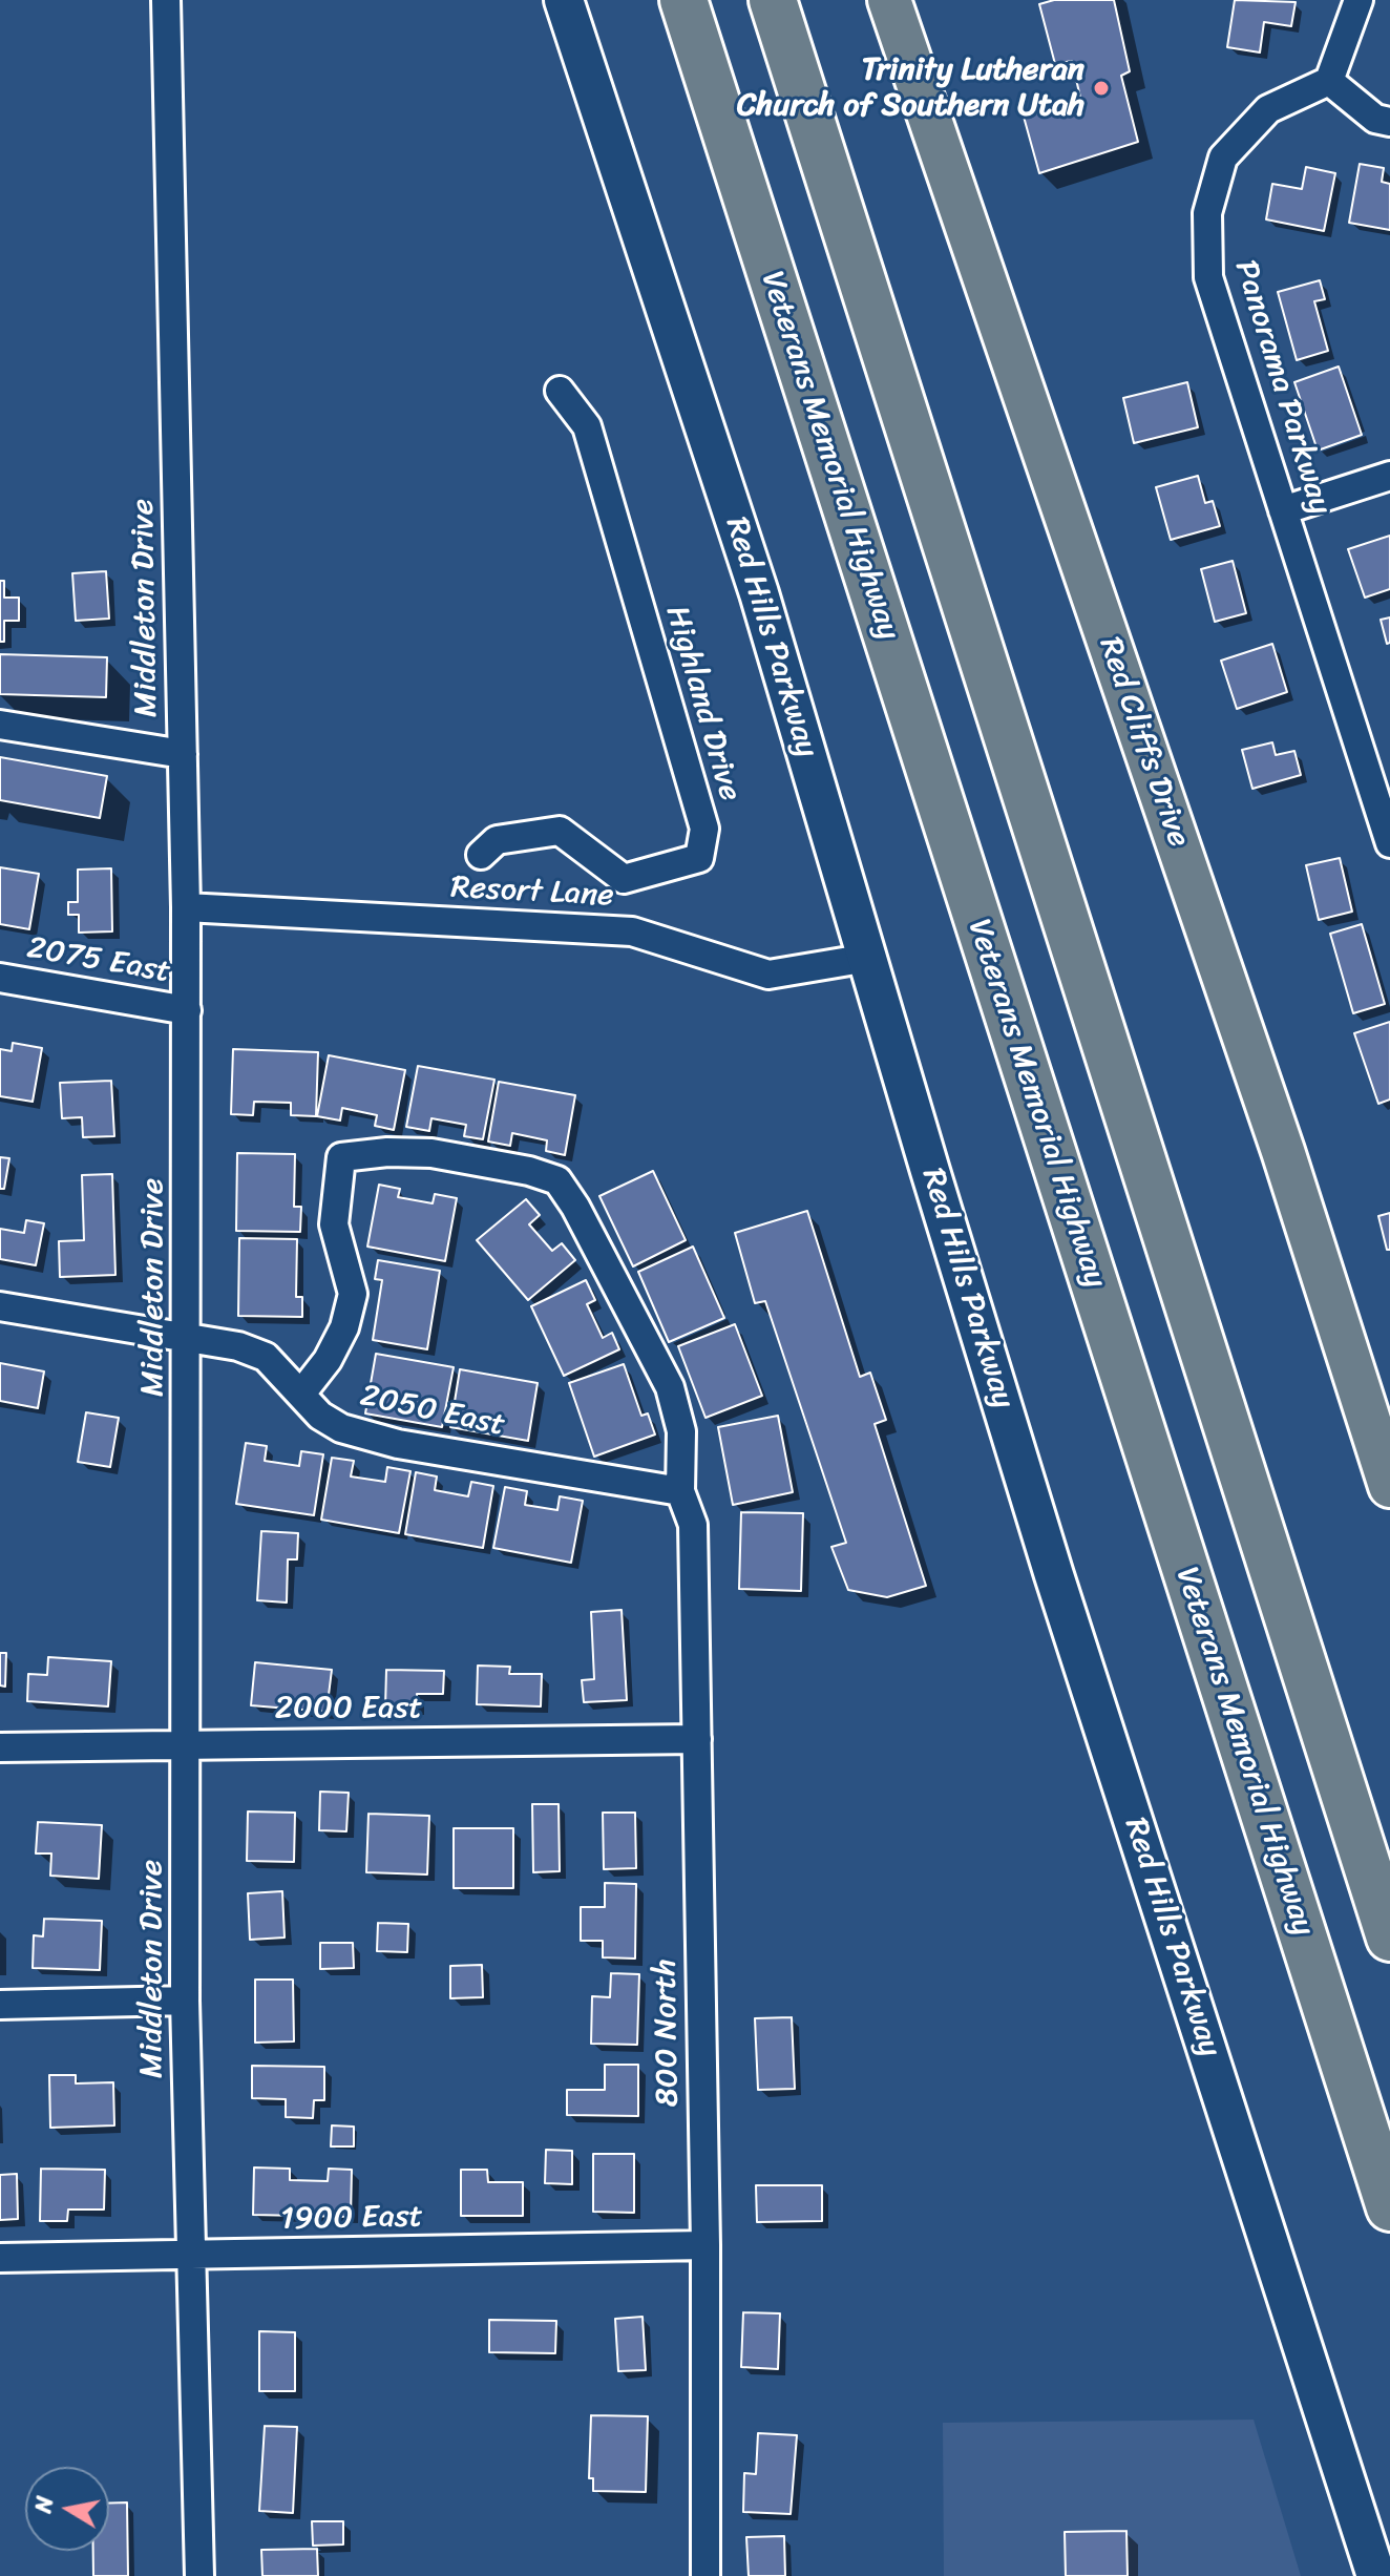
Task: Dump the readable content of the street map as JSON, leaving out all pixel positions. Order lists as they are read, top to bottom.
{
  "streets": {
    "highway": ["Veterans Memorial Highway"],
    "main road": ["Red Hills Parkway", "Red Cliffs Drive"],
    "street": [
      "Panorama Parkway",
      "Middleton Drive",
      "Highland Drive",
      "Resort Lane",
      "2075 East",
      "2050 East",
      "2000 East",
      "800 North",
      "1900 East"
    ]
  },
  "crossings": [
    ["Middleton Drive", "Resort Lane"],
    ["Middleton Drive", "2075 East"],
    ["Middleton Drive", "2050 East"],
    ["Middleton Drive", "2000 East"],
    ["Middleton Drive", "1900 East"],
    ["Red Hills Parkway", "Resort Lane"],
    ["2050 East", "800 North"],
    ["2000 East", "800 North"],
    ["800 North", "1900 East"]
  ],
  "places": ["Trinity Lutheran Church of Southern Utah"],
  "north": "left"
}
